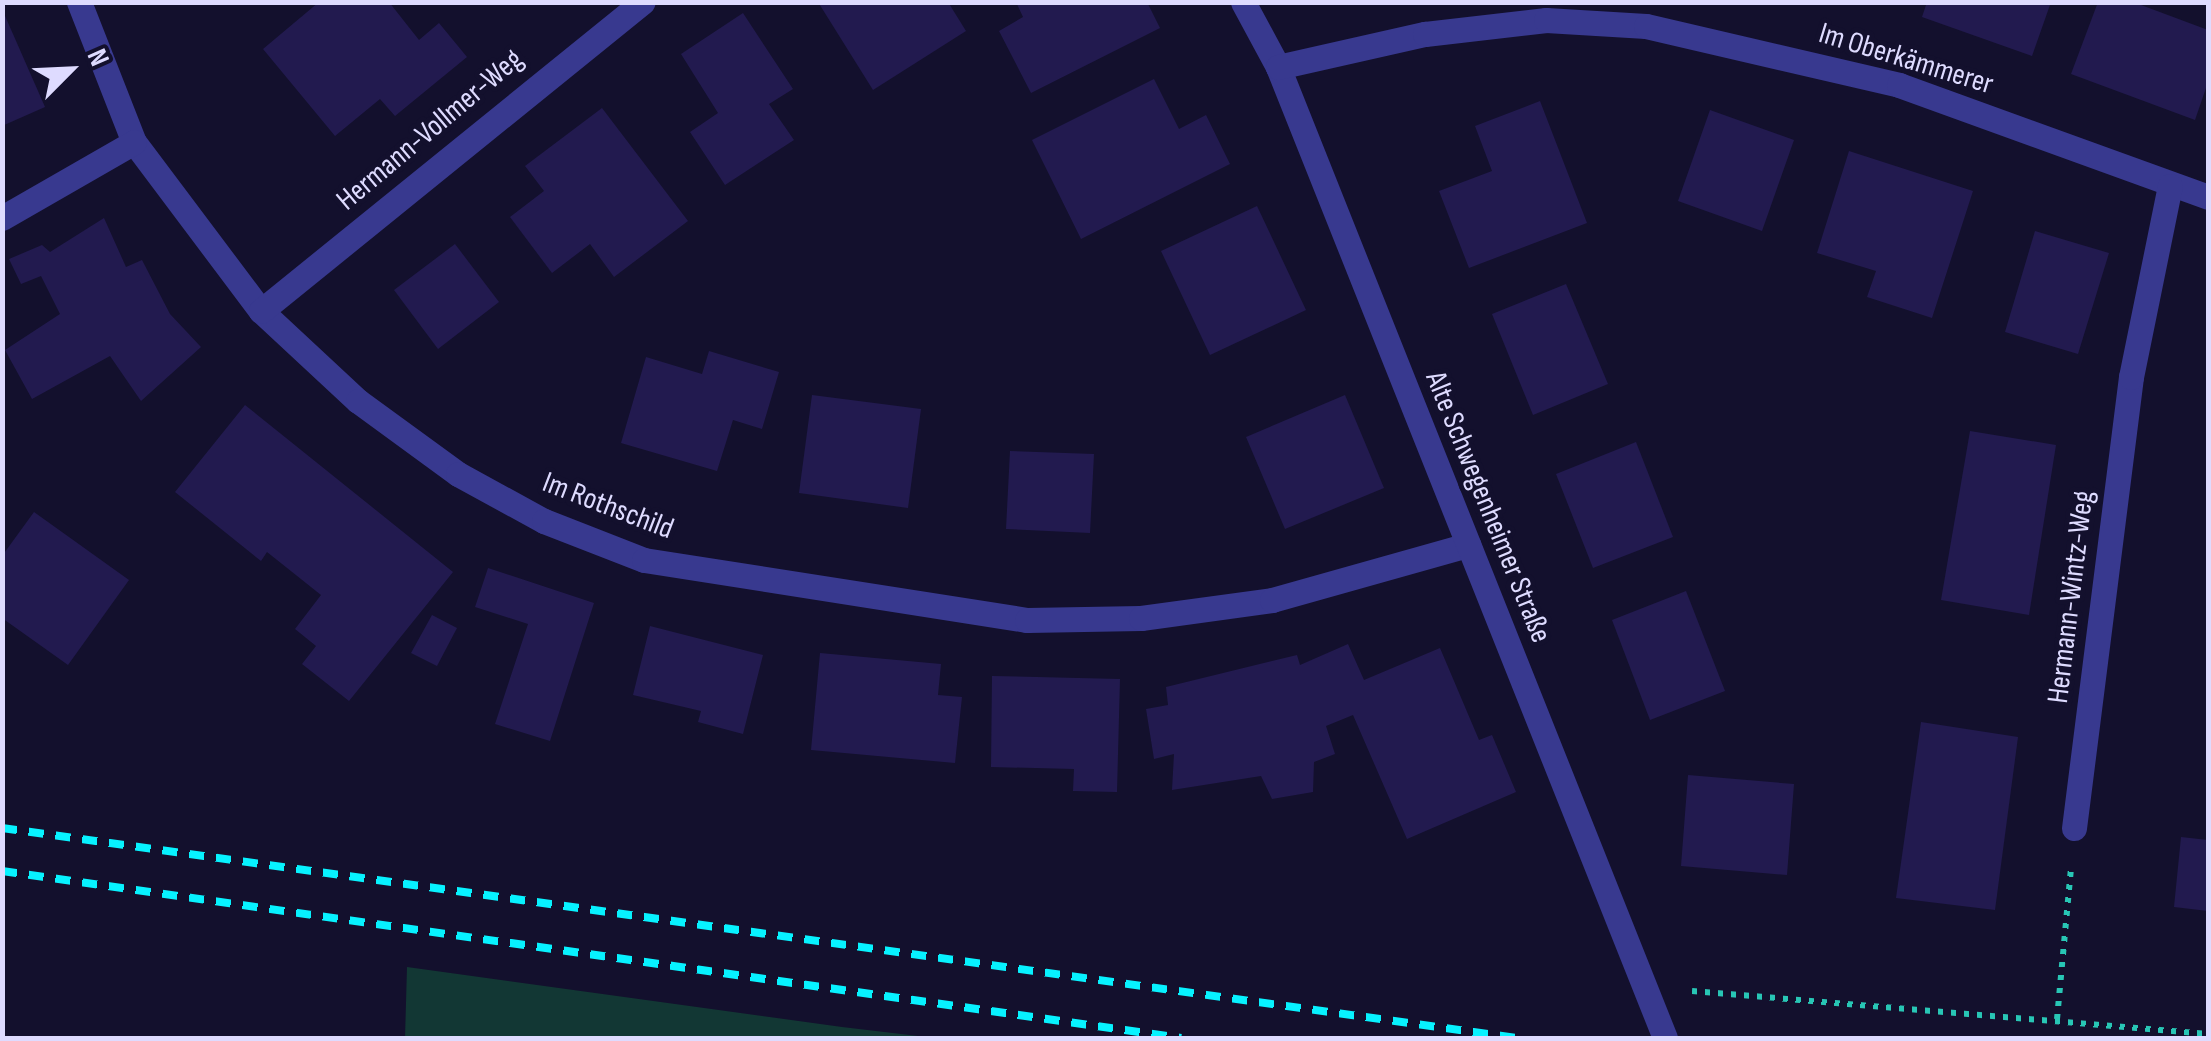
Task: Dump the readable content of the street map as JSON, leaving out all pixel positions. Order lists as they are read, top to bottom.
{
  "streets": {
    "street": [
      "Im Oberkämmerer",
      "Hermann-Vollmer-Weg",
      "Im Rothschild",
      "Alte Schwegenheimer Straße",
      "Hermann-Wintz-Weg"
    ]
  },
  "crossings": [
    ["Im Oberkämmerer", "Alte Schwegenheimer Straße"],
    ["Im Oberkämmerer", "Hermann-Wintz-Weg"],
    ["Hermann-Vollmer-Weg", "Im Rothschild"],
    ["Im Rothschild", "Alte Schwegenheimer Straße"]
  ],
  "north": "top right"
}
